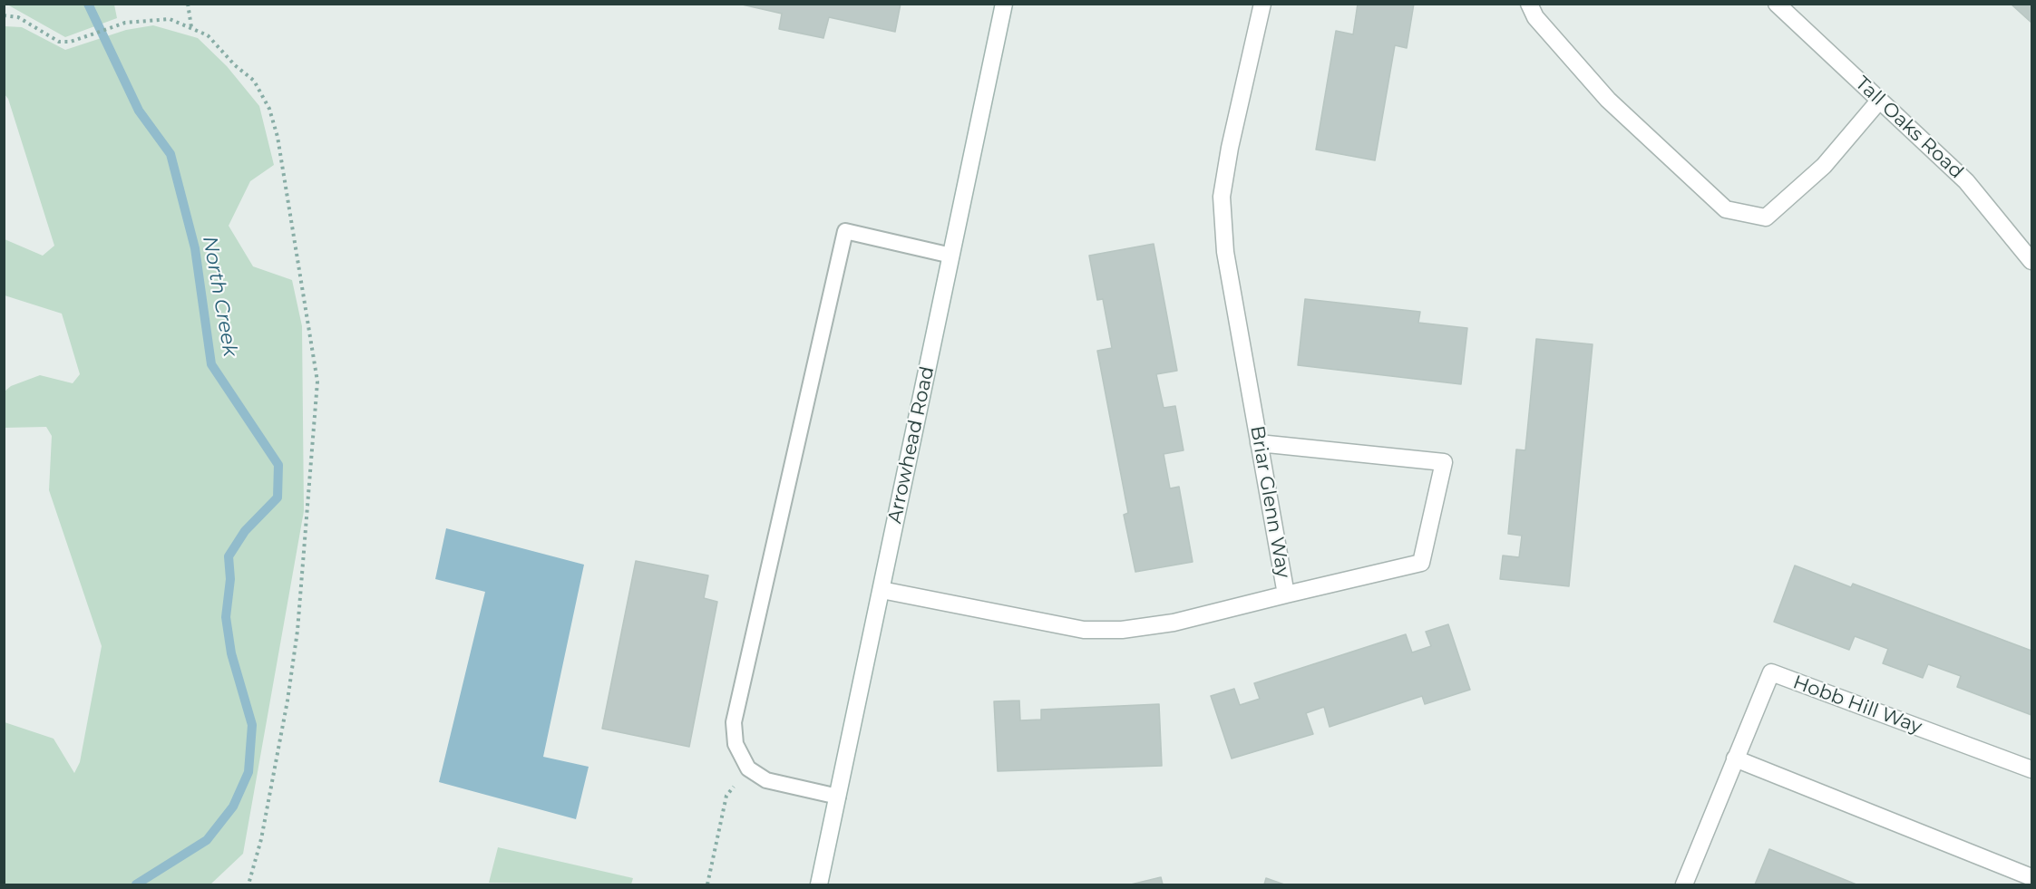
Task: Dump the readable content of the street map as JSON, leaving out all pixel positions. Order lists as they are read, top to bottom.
{
  "streets": {
    "street": [
      "Tall Oaks Road",
      "Arrowhead Road",
      "Briar Glenn Way",
      "Hobb Hill Way"
    ]
  },
  "crossings": [
    ["Arrowhead Road", "Briar Glenn Way"]
  ],
  "water": ["North Creek"]
}
